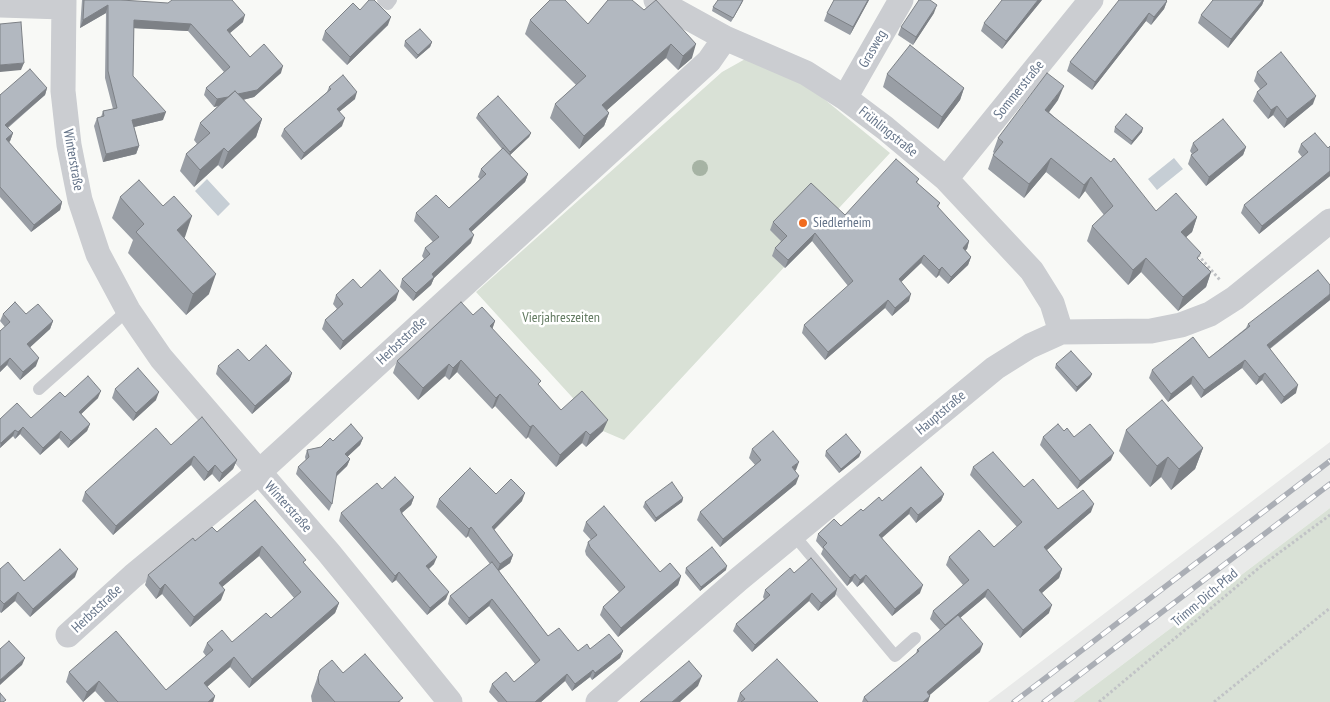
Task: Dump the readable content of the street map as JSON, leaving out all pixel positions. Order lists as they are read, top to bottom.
{
  "streets": {
    "street": [
      "Grasweg",
      "Sommerstraße",
      "Frühlingstraße",
      "Winterstraße",
      "Herbststraße",
      "Hauptstraße"
    ],
    "path": ["Trimm-Dich-Pfad"]
  },
  "crossings": [
    ["Grasweg", "Frühlingstraße"],
    ["Sommerstraße", "Frühlingstraße"],
    ["Frühlingstraße", "Herbststraße"],
    ["Frühlingstraße", "Hauptstraße"],
    ["Winterstraße", "Herbststraße"]
  ],
  "parks": ["Vierjahreszeiten"],
  "places": ["Siedlerheim"]
}
